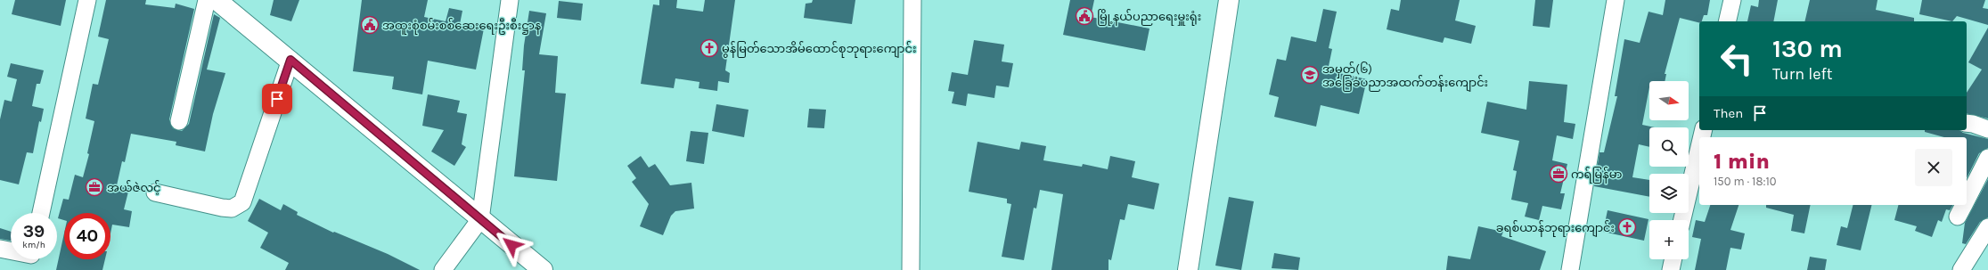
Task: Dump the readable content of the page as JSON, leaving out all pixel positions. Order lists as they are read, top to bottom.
{
  "places": {
    "public building": ["မြို့နယ်ပညာရေးမှူးရုံး", "အထူးစုံစမ်းစစ်ဆေးရေးဦးစီးဋ္ဌာန"],
    "church": ["မွန်မြတ်သောအိမ်ထောင်စုဘုရားကျောင်း", "ခရစ်ယာန်ဘုရားကျောင်း"],
    "school or university": ["အမှတ်(၆) အခြေခံပညာအထက်တန်းကျောင်း"],
    "office": ["ကရ်မြန်မာ", "အယ်ဇဲလင့်"]
  },
  "north": "right",
  "page": {
    "turn": ["130 m", "Turn left"],
    "map_buttons": "+",
    "then": "Then",
    "heading": ["1 min", "150 m · 18:10"],
    "speed": "39 km/h",
    "limit": "40"
  }
}
